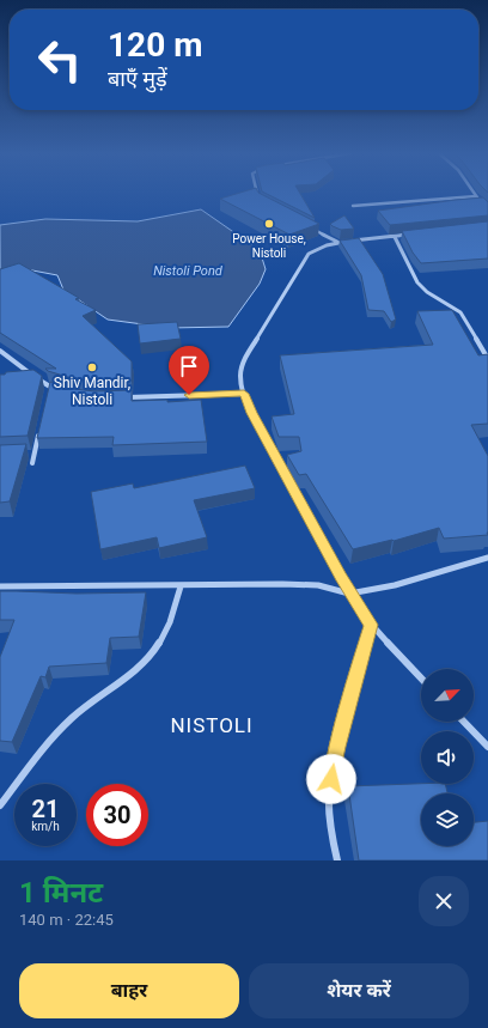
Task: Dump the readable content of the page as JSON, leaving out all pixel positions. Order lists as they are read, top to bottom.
{
  "districts": ["NISTOLI"],
  "water": ["Nistoli Pond"],
  "places": ["Power House, Nistoli", "Shiv Mandir, Nistoli"],
  "north": "top right",
  "page": {
    "turn": ["120 m", "बाएँ मुड़ें"],
    "speed": "21 km/h",
    "limit": "30",
    "heading": ["1 मिनट", "140 m · 22:45"],
    "buttons": ["बाहर", "शेयर करें"]
  }
}
